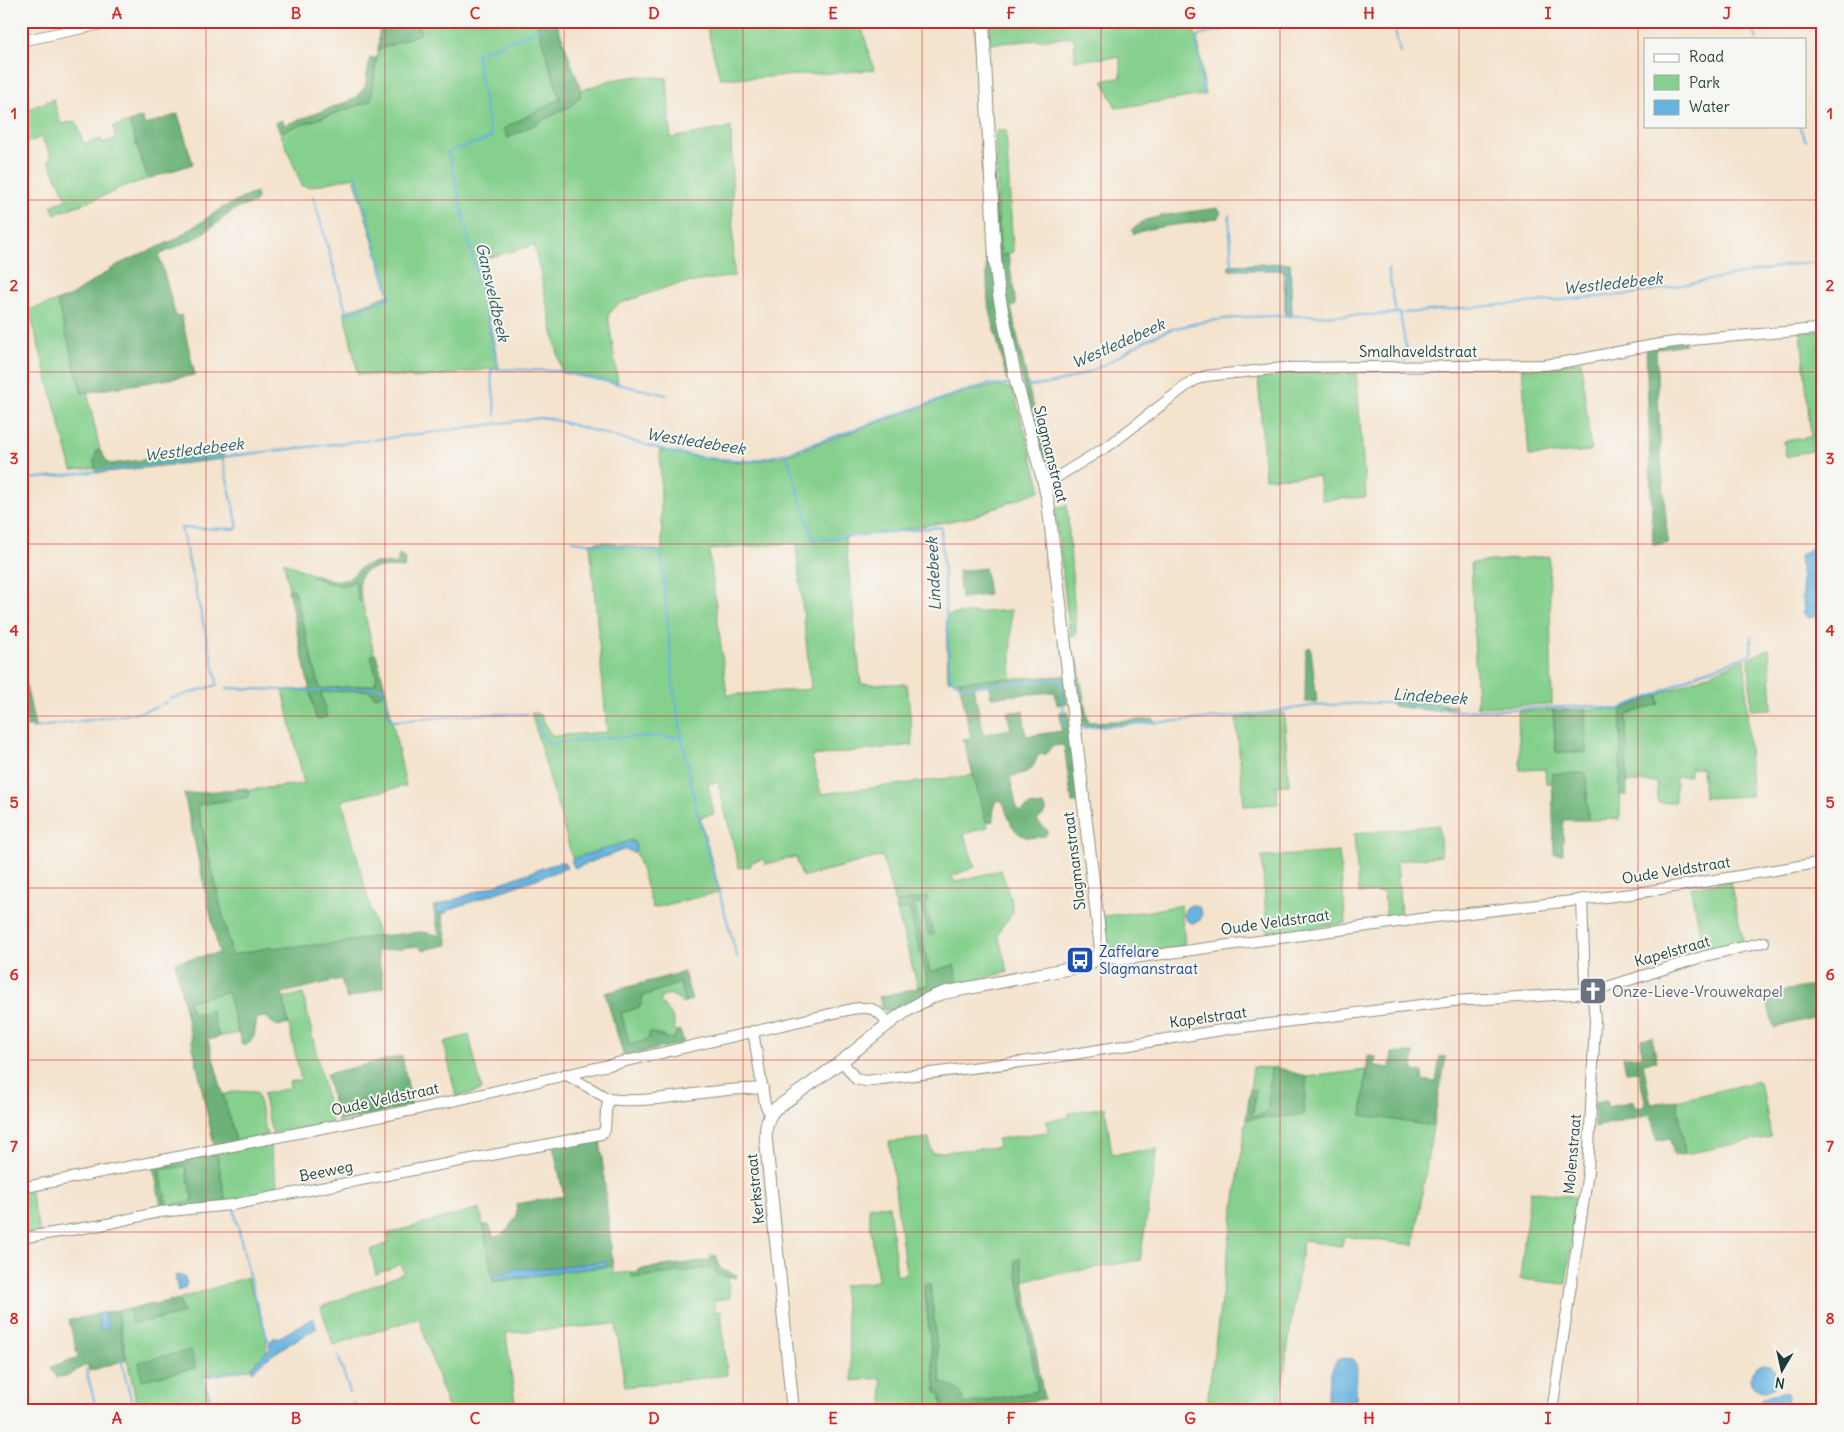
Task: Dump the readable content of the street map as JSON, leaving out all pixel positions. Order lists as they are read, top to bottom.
{
  "streets": {
    "main road": ["Slagmanstraat", "Kerkstraat"],
    "street": [
      "Smalhaveldstraat",
      "Oude Veldstraat",
      "Kapelstraat",
      "Molenstraat",
      "Beeweg"
    ]
  },
  "crossings": [
    ["Smalhaveldstraat", "Slagmanstraat"],
    ["Slagmanstraat", "Oude Veldstraat"],
    ["Oude Veldstraat", "Molenstraat"],
    ["Kapelstraat", "Molenstraat"]
  ],
  "water": ["Westledebeek", "Gansveldbeek", "Lindebeek"],
  "places": {
    "bus stop": ["Zaffelare Slagmanstraat"],
    "church": ["Onze-Lieve-Vrouwekapel"]
  },
  "legend": ["Road", "Park", "Water"],
  "north": "bottom",
  "grid": {
    "columns": [
      "A",
      "B",
      "C",
      "D",
      "E",
      "F",
      "G",
      "H",
      "I",
      "J"
    ],
    "rows": [
      "1",
      "2",
      "3",
      "4",
      "5",
      "6",
      "7",
      "8"
    ]
  }
}
